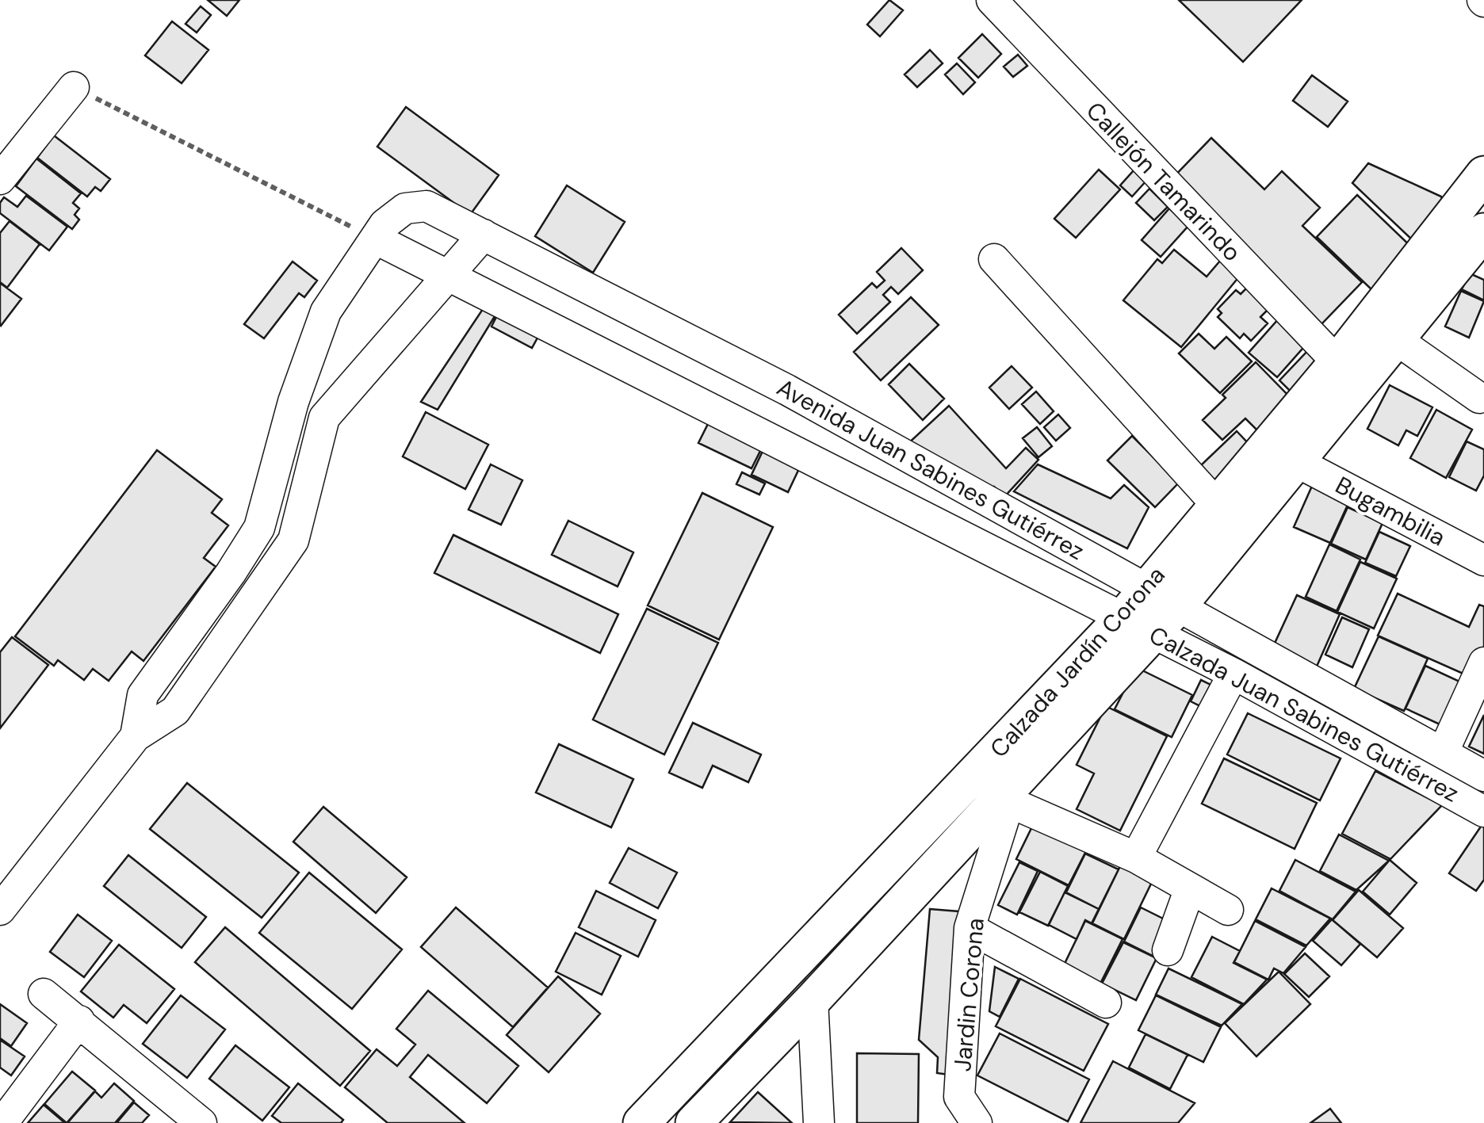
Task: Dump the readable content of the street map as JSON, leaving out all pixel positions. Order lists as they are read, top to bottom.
{
  "streets": {
    "main road": ["Calzada Jardín Corona"],
    "street": [
      "Callejón Tamarindo",
      "Avenida Juan Sabines Gutiérrez",
      "Bugambilia",
      "Calzada Juan Sabines Gutiérrez",
      "Jardin Corona"
    ]
  },
  "crossings": [
    ["Callejón Tamarindo", "Calzada Jardín Corona"],
    ["Avenida Juan Sabines Gutiérrez", "Calzada Jardín Corona"],
    ["Avenida Juan Sabines Gutiérrez", "Calzada Juan Sabines Gutiérrez"],
    ["Bugambilia", "Calzada Jardín Corona"],
    ["Calzada Jardín Corona", "Calzada Juan Sabines Gutiérrez"],
    ["Calzada Jardín Corona", "Jardin Corona"]
  ]
}
